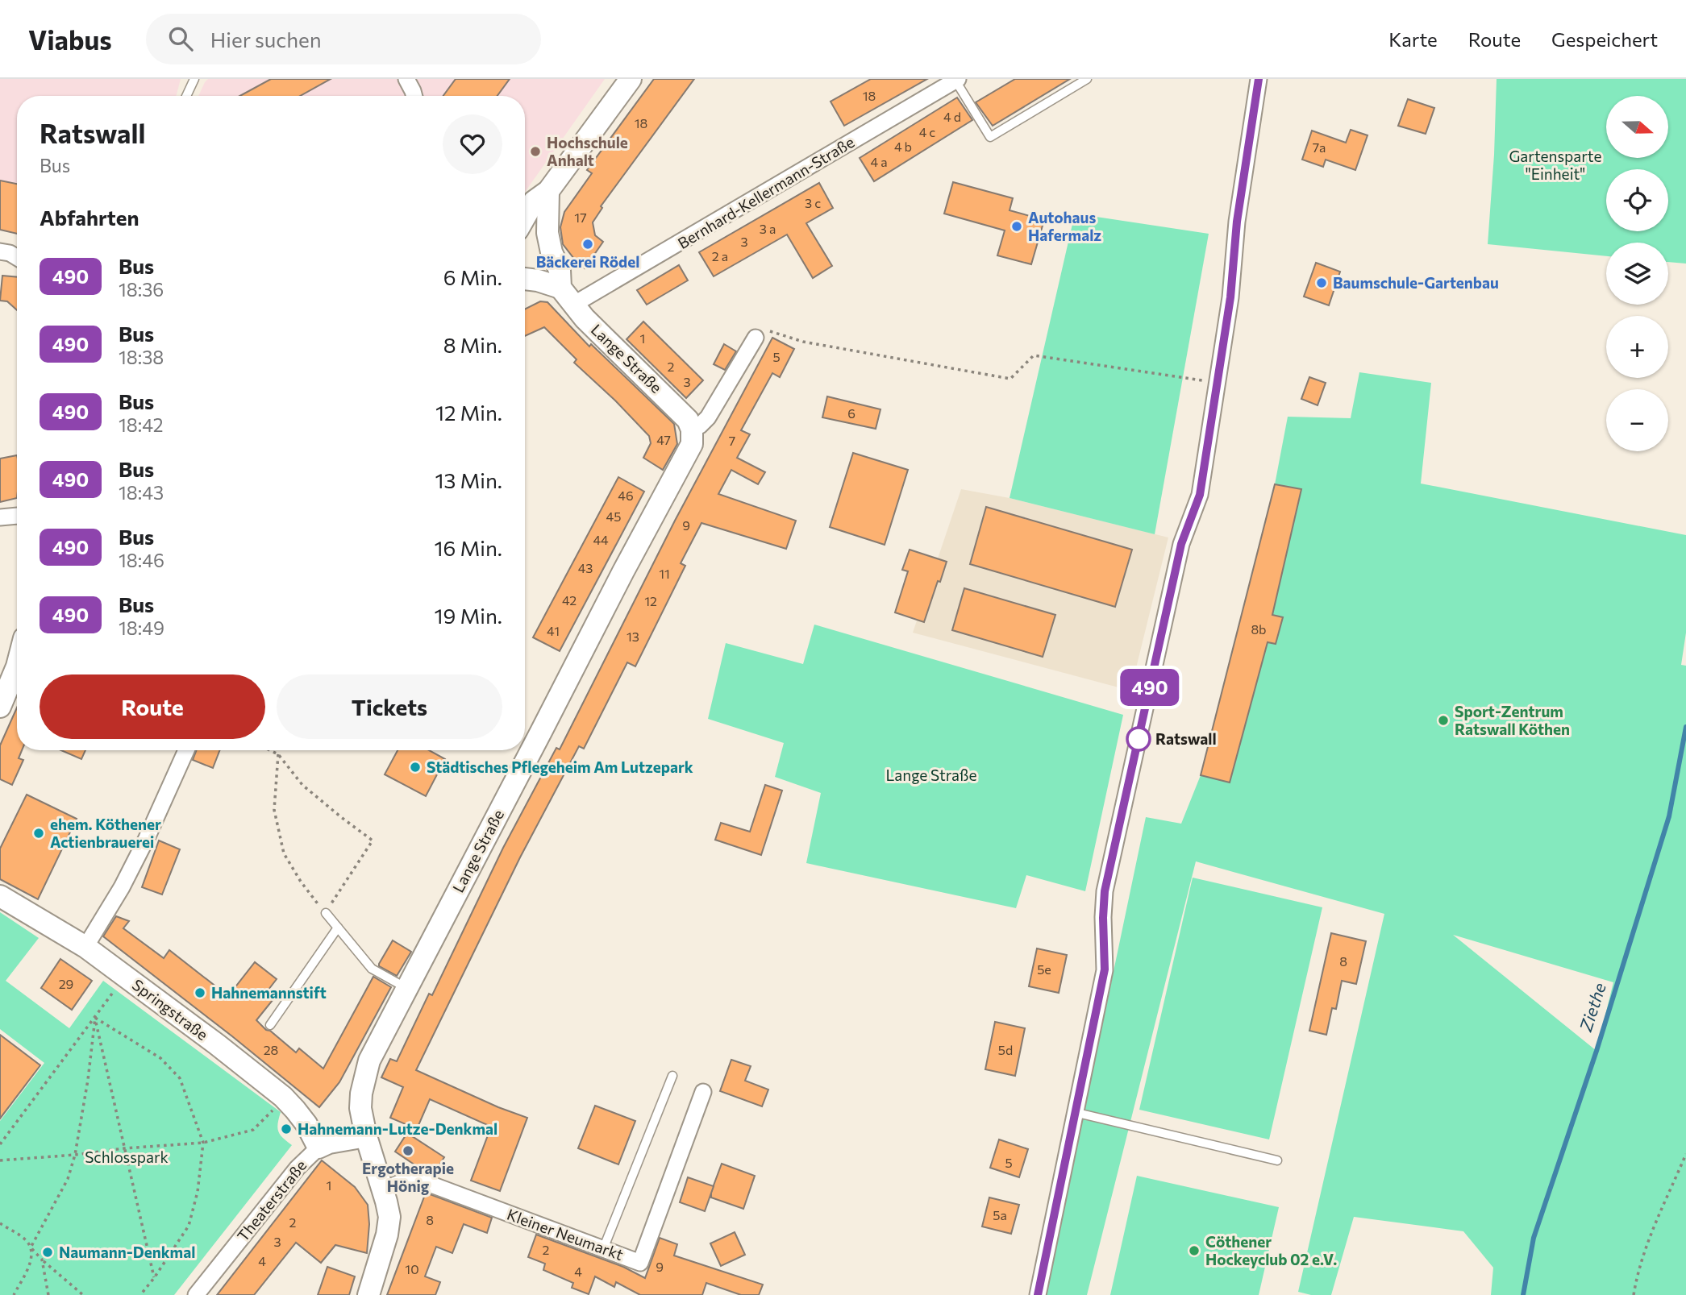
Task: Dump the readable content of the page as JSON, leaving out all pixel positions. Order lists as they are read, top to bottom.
{
  "streets": {
    "main road": ["Lange Straße", "Springstraße", "Theaterstraße"],
    "street": ["Bernhard-Kellermann-Straße", "Kleiner Neumarkt"]
  },
  "crossings": [
    ["Bernhard-Kellermann-Straße", "Lange Straße"],
    ["Lange Straße", "Theaterstraße"],
    ["Lange Straße", "Kleiner Neumarkt"],
    ["Springstraße", "Theaterstraße"]
  ],
  "water": ["Ziethe"],
  "parks": ["Gartensparte \"Einheit\"", "Lange Straße", "Schlosspark"],
  "places": [
    "Hochschule Anhalt",
    "Autohaus Hafermalz",
    "Bäckerei Rödel",
    "Baumschule-Gartenbau",
    "Sport-Zentrum Ratswall Köthen",
    "Ratswall",
    "Städtisches Pflegeheim Am Lutzepark",
    "ehem. Köthener Actienbrauerei",
    "Hahnemannstift",
    "Hahnemann-Lutze-Denkmal",
    "Ergotherapie Hönig",
    "Cöthener Hockeyclub 02 e.V.",
    "Naumann-Denkmal"
  ],
  "lines": ["bus line 490"],
  "house_numbers": [
    "18",
    "4 d",
    "18",
    "4 c",
    "4 b",
    "7a",
    "4 a",
    "3 c",
    "17",
    "3 a",
    "3",
    "2 a",
    "1",
    "5",
    "2",
    "3",
    "6",
    "47",
    "7",
    "46",
    "45",
    "9",
    "44",
    "43",
    "11",
    "42",
    "12",
    "8b",
    "41",
    "13",
    "8",
    "5e",
    "29",
    "28",
    "5d",
    "5",
    "1",
    "5a",
    "8",
    "2",
    "3",
    "2",
    "4",
    "9",
    "10",
    "4"
  ],
  "north": "right",
  "page": {
    "header": "Viabus",
    "search": "Hier suchen",
    "nav": ["Karte", "Route", "Gespeichert"],
    "on_map": "490",
    "map_buttons": ["+", "−"],
    "heading": [
      ["Ratswall", "Bus"],
      "Abfahrten"
    ],
    "list": [
      {
        "mark": "490",
        "name": "Bus",
        "note": "18:36",
        "value": "6 Min."
      },
      {
        "mark": "490",
        "name": "Bus",
        "note": "18:38",
        "value": "8 Min."
      },
      {
        "mark": "490",
        "name": "Bus",
        "note": "18:42",
        "value": "12 Min."
      },
      {
        "mark": "490",
        "name": "Bus",
        "note": "18:43",
        "value": "13 Min."
      },
      {
        "mark": "490",
        "name": "Bus",
        "note": "18:46",
        "value": "16 Min."
      },
      {
        "mark": "490",
        "name": "Bus",
        "note": "18:49",
        "value": "19 Min."
      }
    ],
    "buttons": ["Route", "Tickets"]
  }
}
